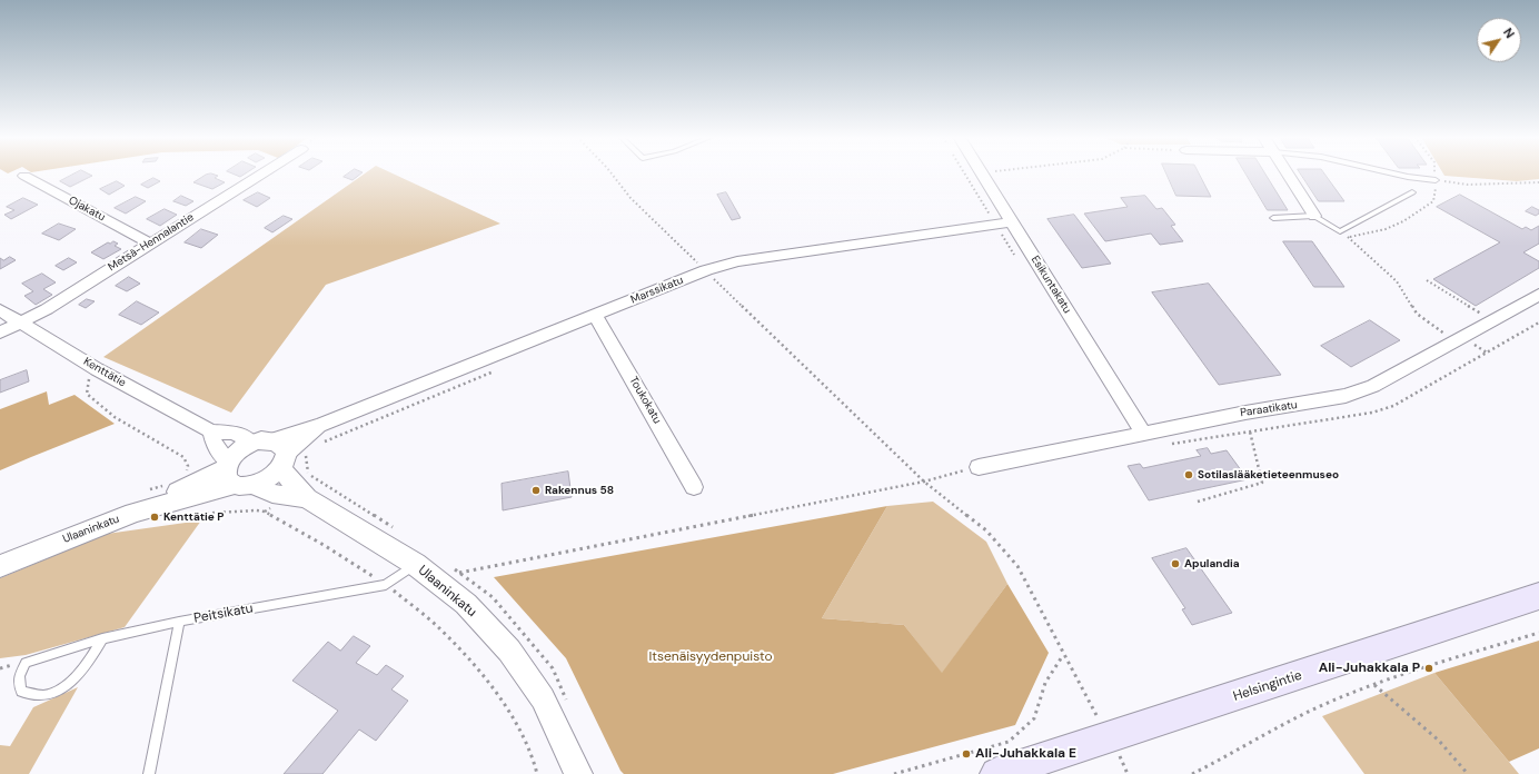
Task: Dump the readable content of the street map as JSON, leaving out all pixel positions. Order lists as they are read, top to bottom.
{
  "streets": {
    "main road": ["Helsingintie"],
    "street": [
      "Ojakatu",
      "Metsä-Hennalantie",
      "Esikuntakatu",
      "Marssikatu",
      "Kenttätie",
      "Toukokatu",
      "Paraatikatu",
      "Ulaaninkatu"
    ],
    "lane": ["Peitsikatu"]
  },
  "crossings": [
    ["Ojakatu", "Metsä-Hennalantie"],
    ["Metsä-Hennalantie", "Kenttätie"],
    ["Esikuntakatu", "Marssikatu"],
    ["Esikuntakatu", "Paraatikatu"],
    ["Marssikatu", "Toukokatu"],
    ["Ulaaninkatu", "Peitsikatu"]
  ],
  "parks": ["Itsenäisyydenpuisto"],
  "places": [
    "Sotilaslääketieteenmuseo",
    "Rakennus 58",
    "Kenttätie P",
    "Apulandia",
    "Ali-Juhakkala P",
    "Ali-Juhakkala E"
  ],
  "north": "top right"
}
